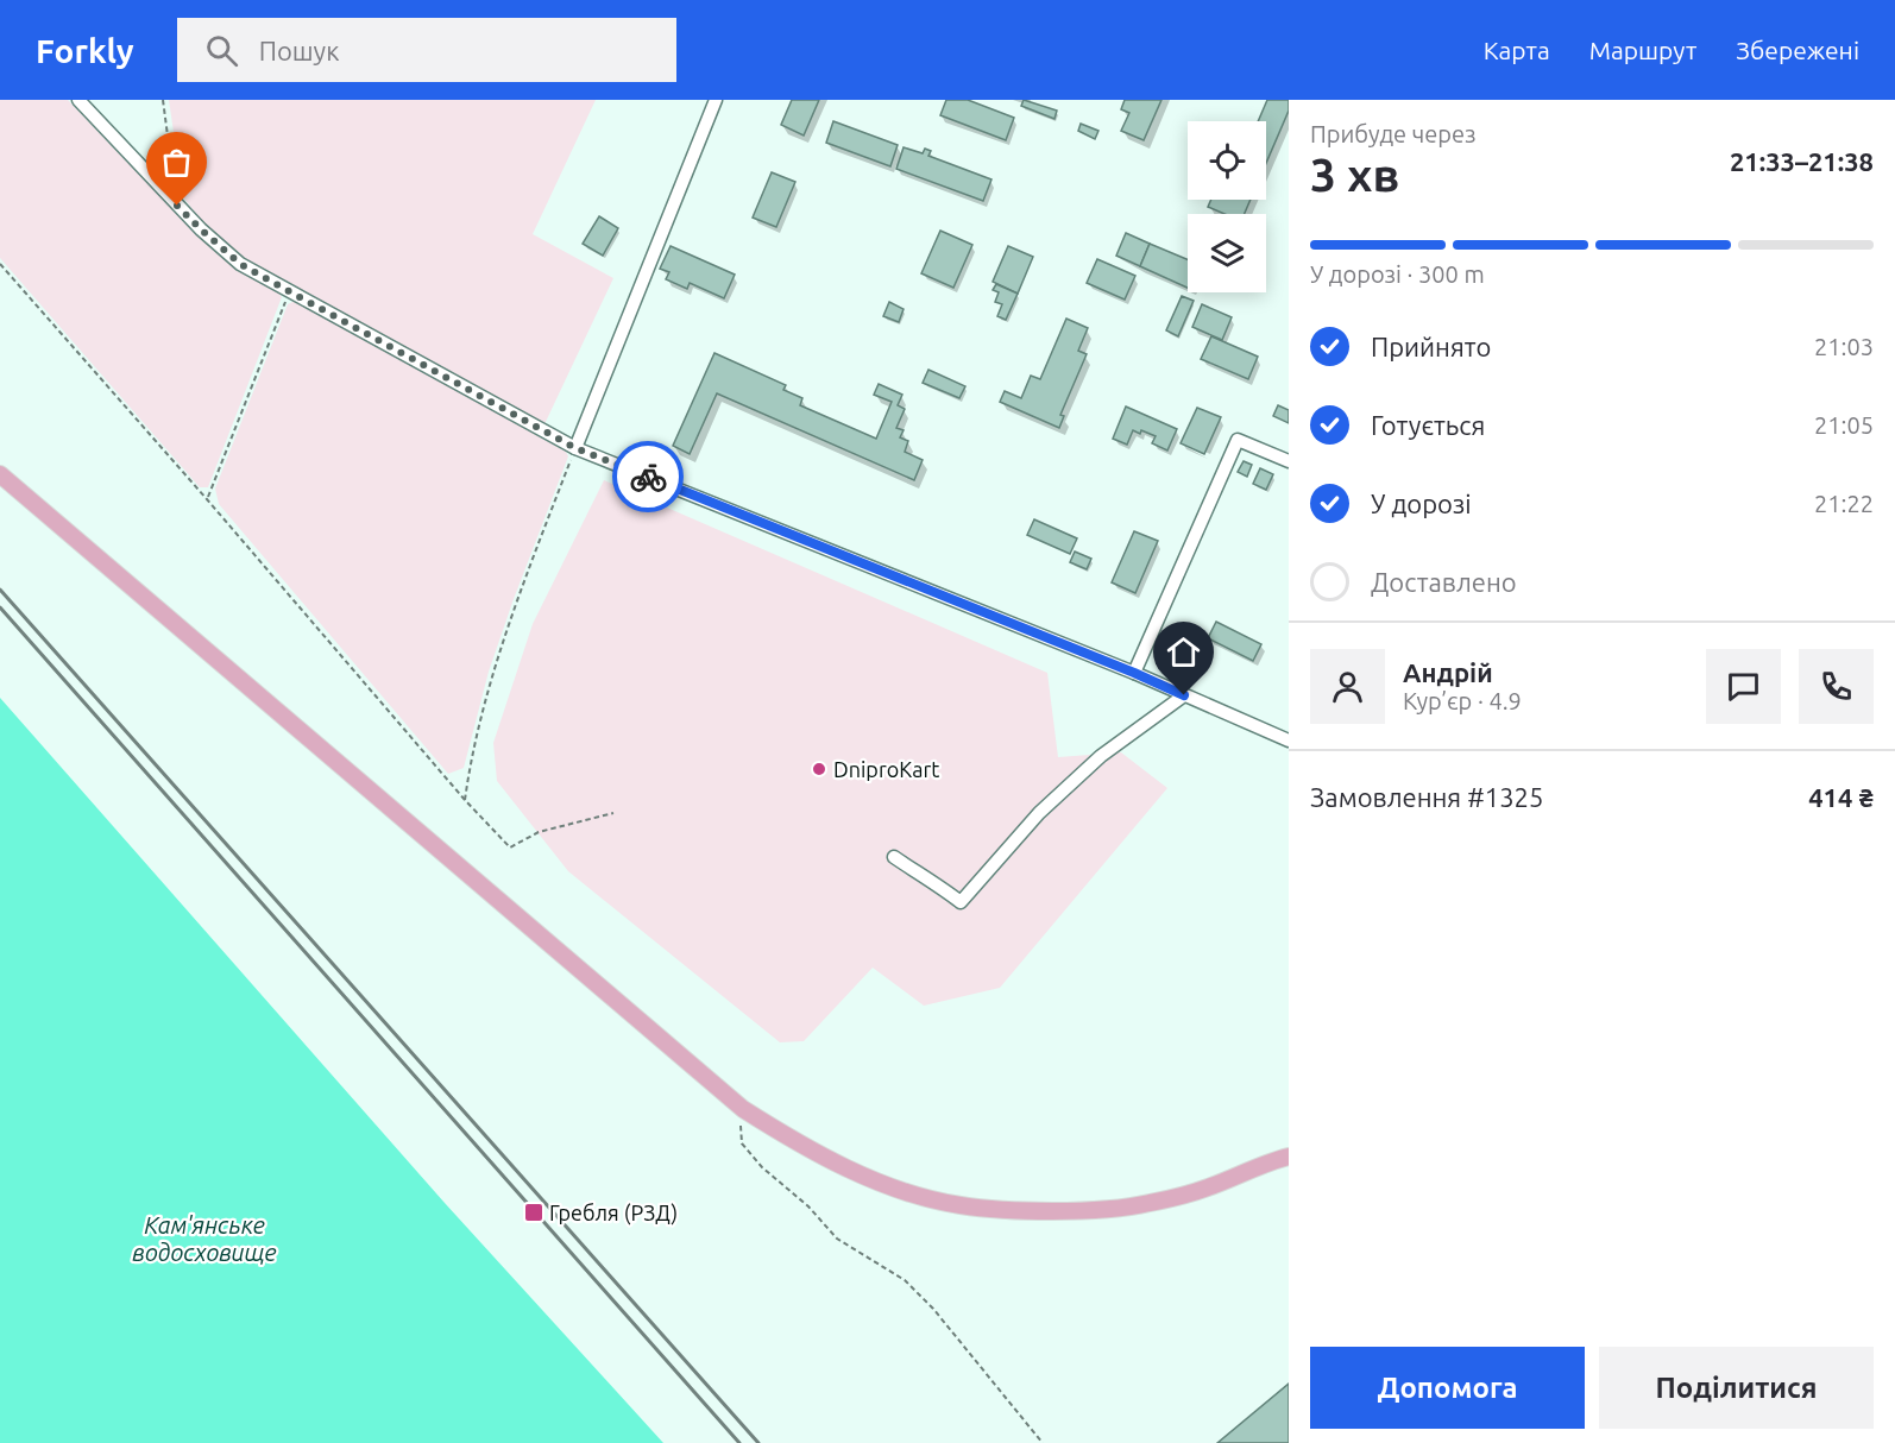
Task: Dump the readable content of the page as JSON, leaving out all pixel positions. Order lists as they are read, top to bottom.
{
  "water": ["Кам'янське водосховище"],
  "places": {
    "other": ["DniproKart"],
    "transit": ["Гребля (РЗД)"]
  },
  "page": {
    "header": "Forkly",
    "search": "Пошук",
    "nav": ["Карта", "Маршрут", "Збережені"],
    "heading": ["3 хв", "Прибуде через", "21:33–21:38"],
    "panel": [
      "Андрій",
      "Кур’єр · 4.9",
      "Замовлення #1325",
      "414 ₴"
    ],
    "bar": "У дорозі · 300 m",
    "list": [
      ["Прийнято", "21:03"],
      ["Готується", "21:05"],
      ["У дорозі", "21:22"],
      "Доставлено"
    ],
    "buttons": ["Допомога", "Поділитися"]
  }
}
